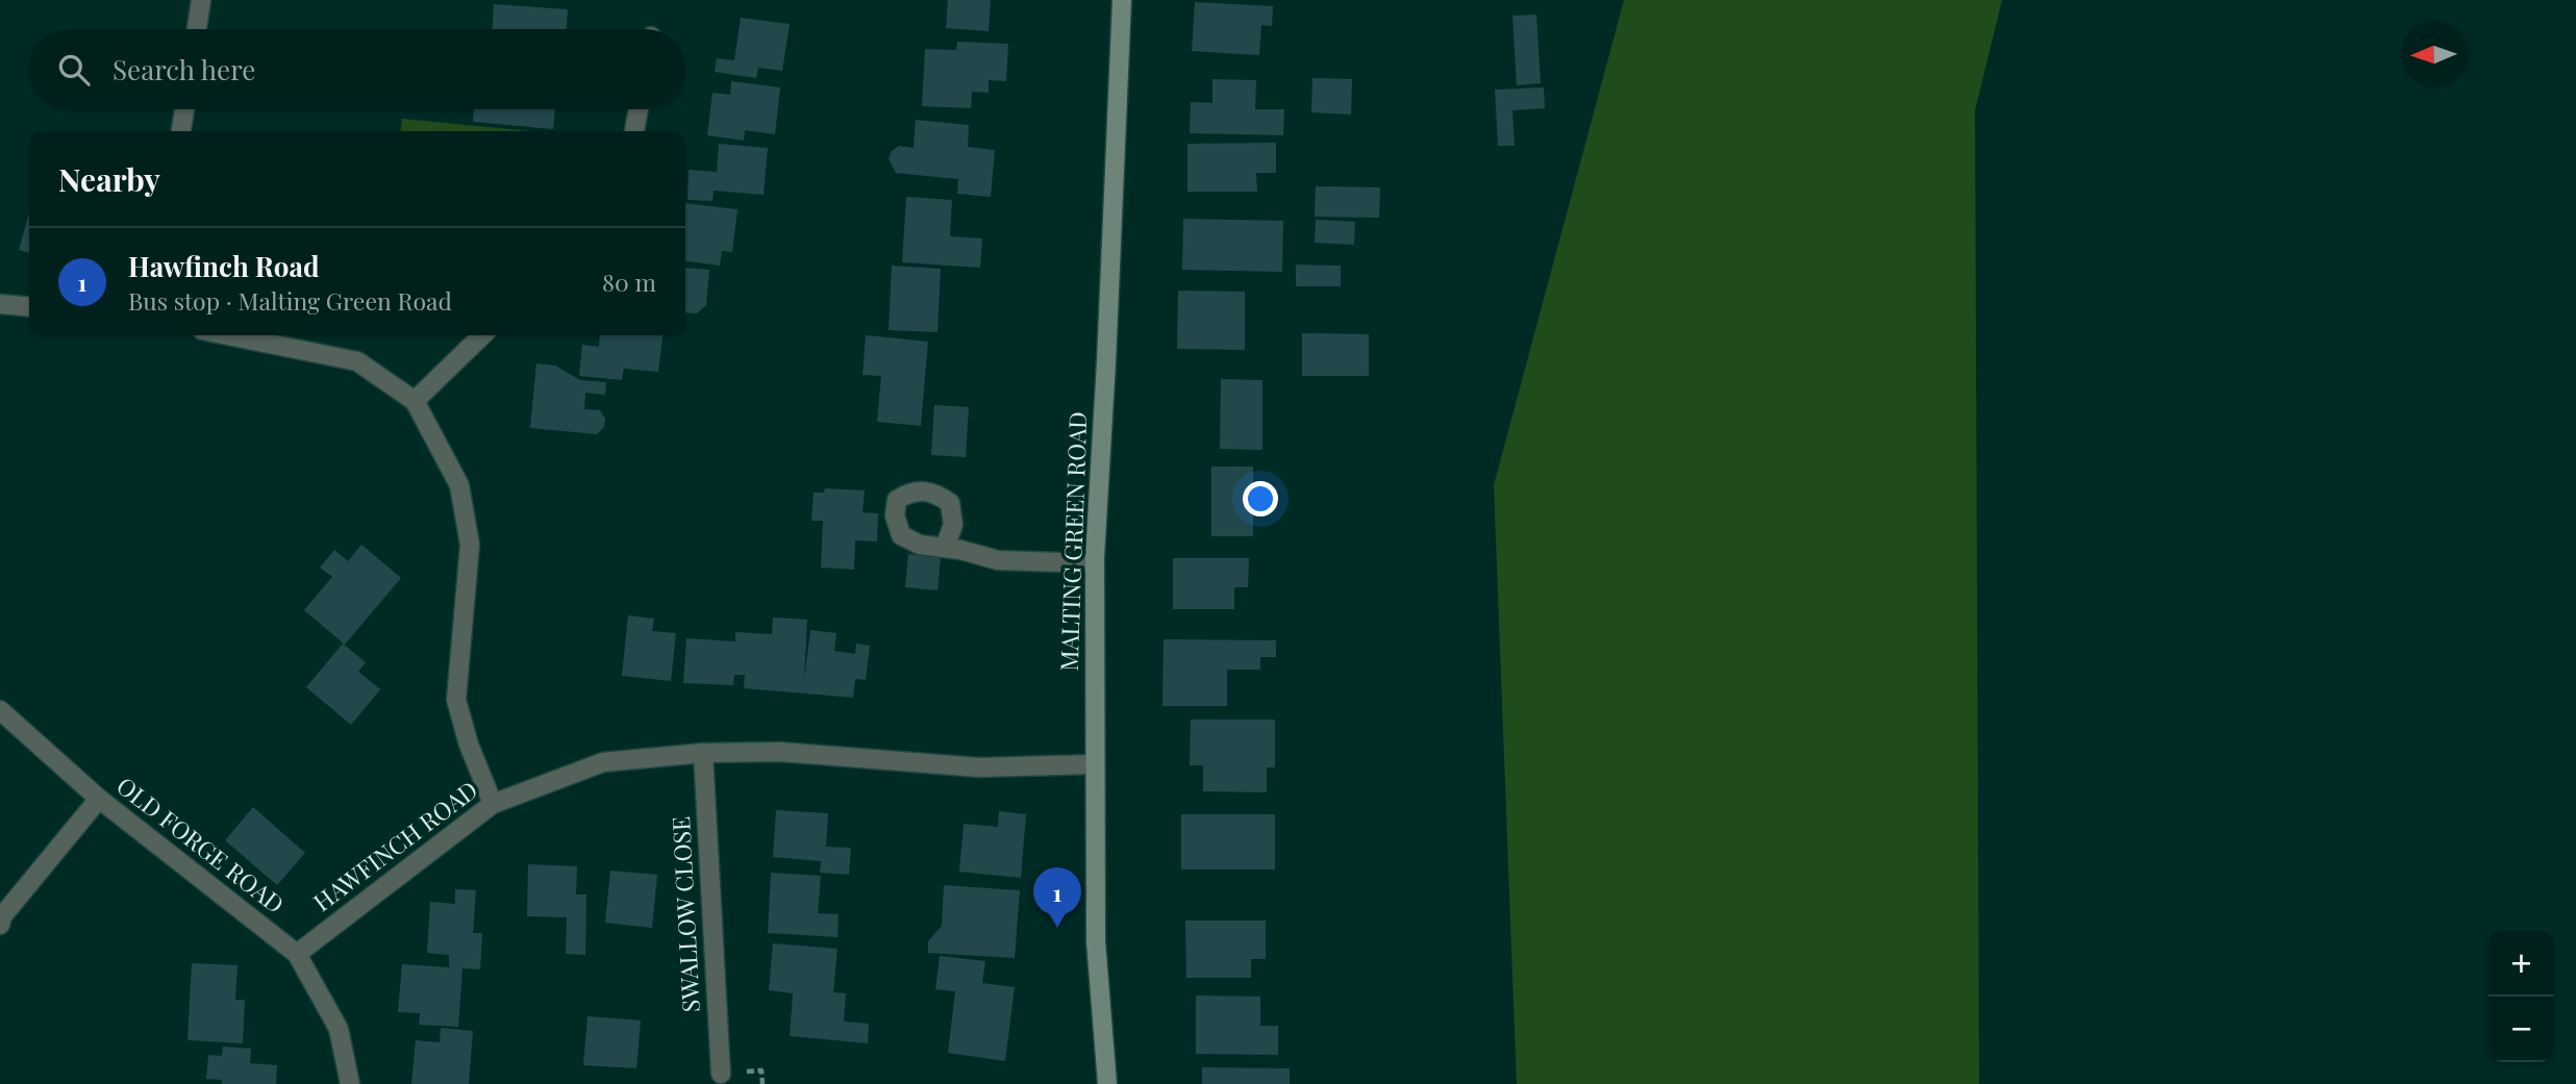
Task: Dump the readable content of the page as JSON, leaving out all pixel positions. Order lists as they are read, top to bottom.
{
  "streets": {
    "street": [
      "MALTING GREEN ROAD",
      "OLD FORGE ROAD",
      "HAWFINCH ROAD",
      "SWALLOW CLOSE"
    ]
  },
  "crossings": [
    ["MALTING GREEN ROAD", "HAWFINCH ROAD"],
    ["OLD FORGE ROAD", "HAWFINCH ROAD"],
    ["HAWFINCH ROAD", "SWALLOW CLOSE"]
  ],
  "north": "left",
  "page": {
    "search": "Search here",
    "heading": "Nearby",
    "list": [
      {
        "mark": "1",
        "name": "Hawfinch Road",
        "note": "Bus stop · Malting Green Road",
        "value": "80 m"
      }
    ],
    "pins": "1",
    "map_buttons": ["+", "−"]
  }
}
